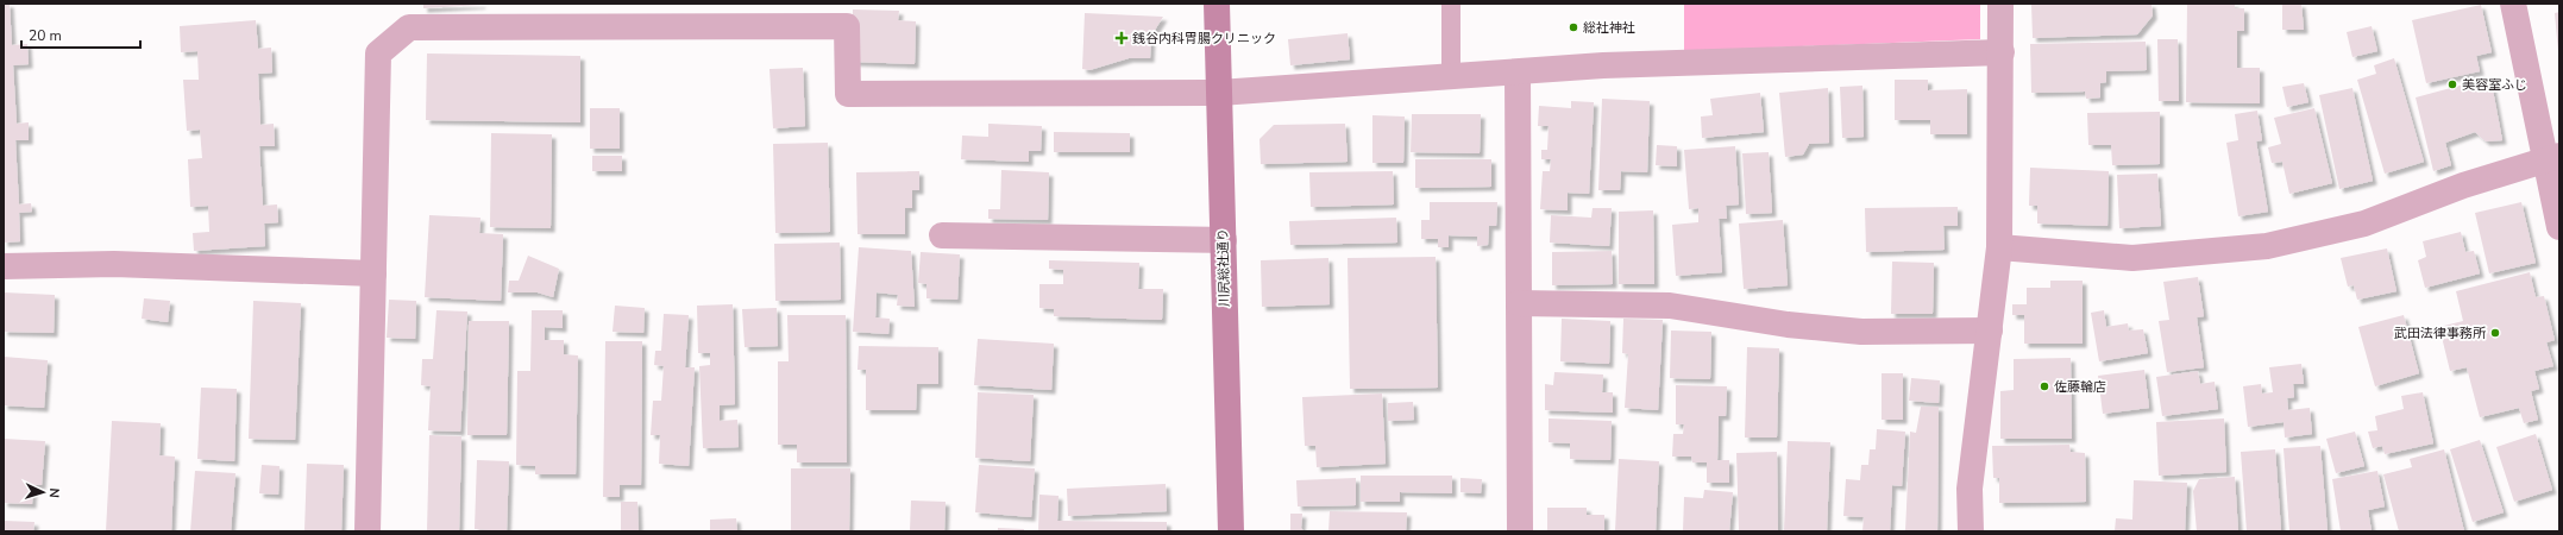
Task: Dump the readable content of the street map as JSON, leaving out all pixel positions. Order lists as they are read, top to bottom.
{
  "streets": {
    "street": ["川尻総社通り"]
  },
  "places": {
    "other": [
      "総社神社",
      "美容室ふじ",
      "武田法律事務所",
      "佐藤輪店"
    ],
    "health": ["銭谷内科胃腸クリニック"]
  },
  "scale_bar": "20 m",
  "north": "right"
}
